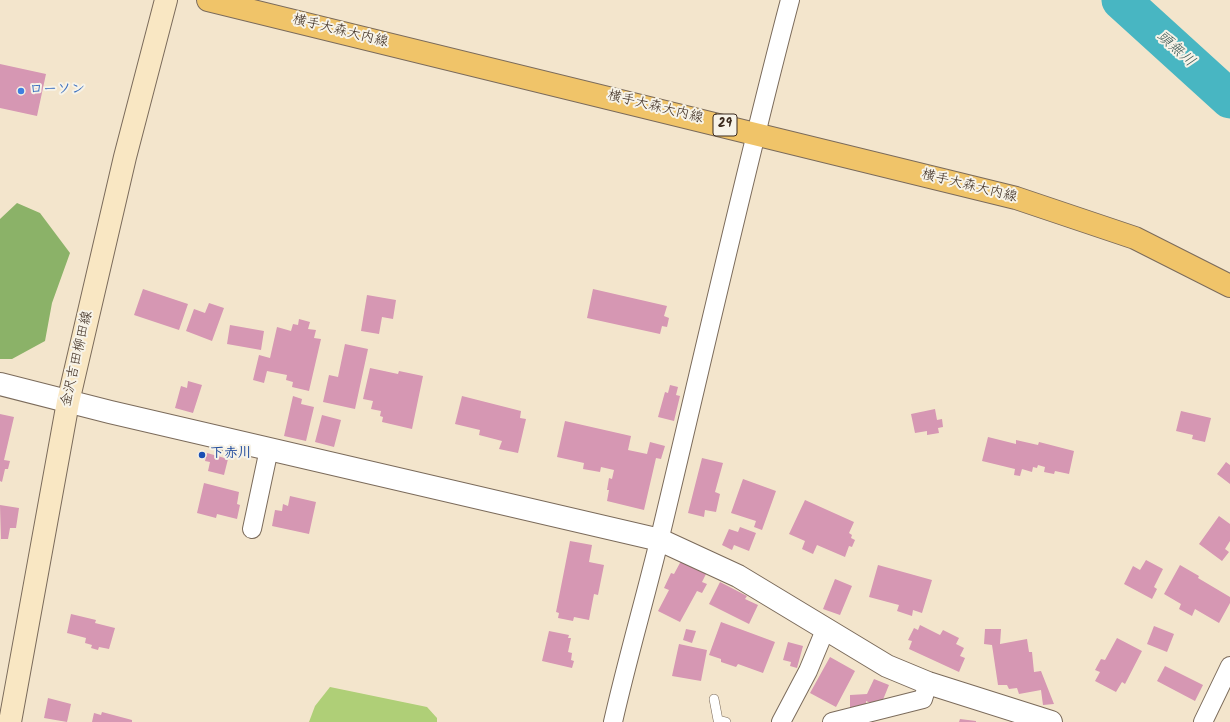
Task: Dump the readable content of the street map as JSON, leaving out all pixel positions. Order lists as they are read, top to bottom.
{
  "streets": {
    "main road": ["横手大森大内線", "29", "金沢吉田柳田線"]
  },
  "water": ["頭無川"],
  "places": ["ローソン", "下赤川"]
}
